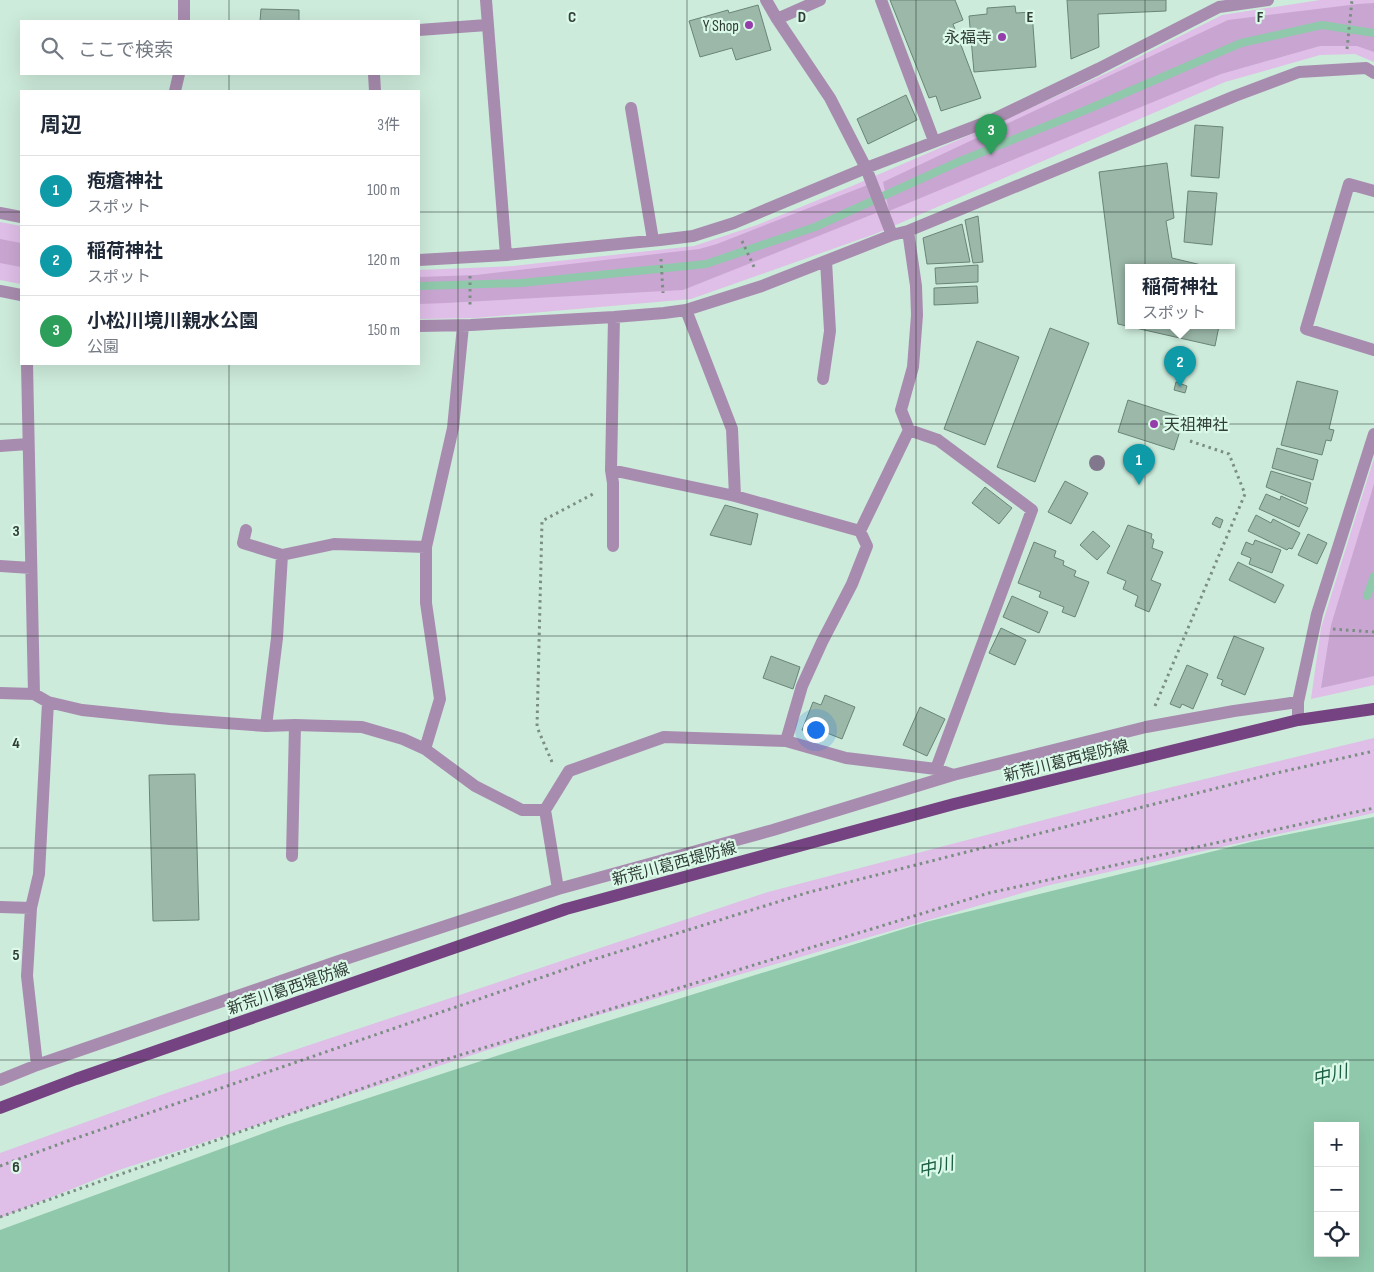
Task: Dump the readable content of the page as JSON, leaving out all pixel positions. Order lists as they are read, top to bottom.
{
  "streets": {
    "main road": ["新荒川葛西堤防線"]
  },
  "water": ["中川"],
  "places": ["Y Shop", "永福寺", "天祖神社"],
  "page": {
    "search": "ここで検索",
    "heading": ["周辺", "3件"],
    "pins": ["3", "2", "1"],
    "list": [
      {
        "mark": "1",
        "name": "疱瘡神社",
        "note": "スポット",
        "value": "100 m"
      },
      {
        "mark": "2",
        "name": "稲荷神社",
        "note": "スポット",
        "value": "120 m"
      },
      {
        "mark": "3",
        "name": "小松川境川親水公園",
        "note": "公園",
        "value": "150 m"
      }
    ],
    "popup": ["稲荷神社", "スポット"],
    "map_buttons": ["+", "−"]
  },
  "grid": {
    "columns": [
      "C",
      "D",
      "E",
      "F"
    ],
    "rows": [
      "3",
      "4",
      "5",
      "6"
    ]
  }
}
